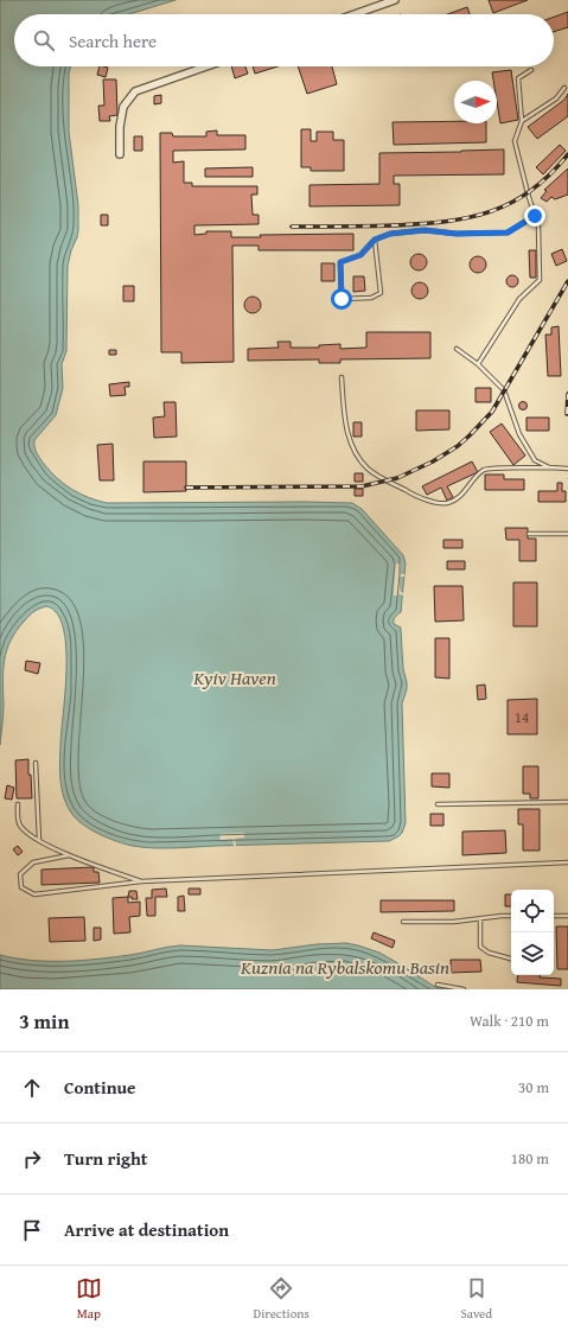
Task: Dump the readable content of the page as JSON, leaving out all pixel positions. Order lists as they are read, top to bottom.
{
  "water": ["Kyiv Haven", "Kuznia na Rybalskomu Basin"],
  "house_numbers": ["14"],
  "north": "right",
  "page": {
    "search": "Search here",
    "heading": ["3 min", "Walk · 210 m"],
    "list": [
      ["Continue", "30 m"],
      ["Turn right", "180 m"],
      "Arrive at destination"
    ],
    "nav": ["Map", "Directions", "Saved"]
  }
}
